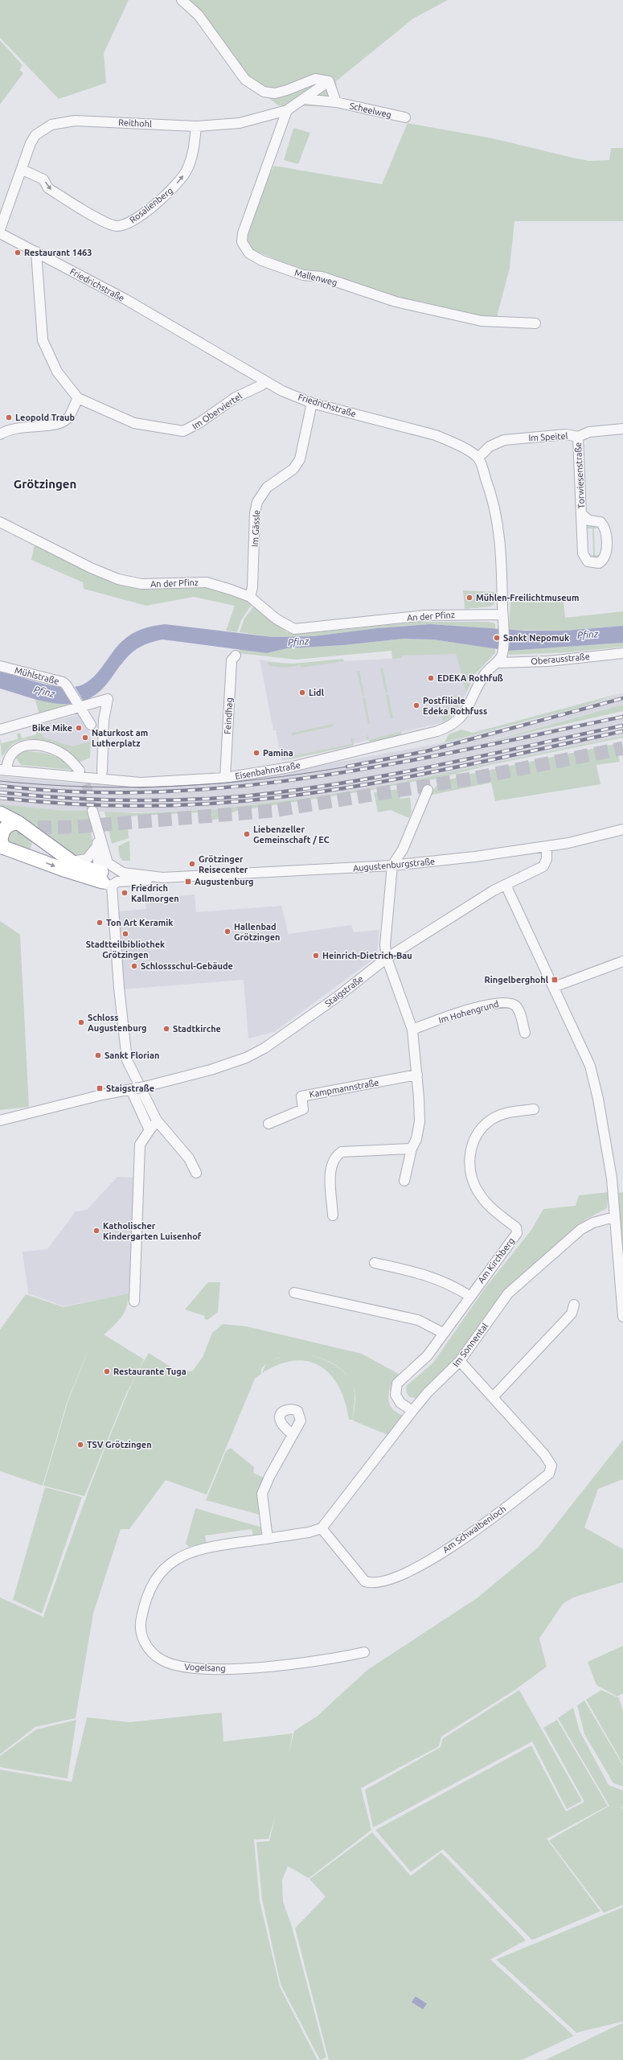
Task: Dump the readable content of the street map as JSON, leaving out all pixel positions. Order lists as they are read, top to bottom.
{
  "streets": {
    "street": [
      "Scheelweg",
      "Reithohl",
      "Rosalienberg",
      "Mallenweg",
      "Friedrichstraße",
      "Im Oberviertel",
      "Im Speitel",
      "Torwiesenstraße",
      "Im Gässle",
      "An der Pfinz",
      "Oberausstraße",
      "Mühlstraße",
      "Feindhag",
      "Eisenbahnstraße",
      "Augustenburgstraße",
      "Staigstraße",
      "Im Hohengrund",
      "Kampmannstraße",
      "Am Kirchberg",
      "Im Sonnental",
      "Am Schwalbenloch",
      "Vogelsang"
    ]
  },
  "crossings": [
    ["Scheelweg", "Reithohl"],
    ["Reithohl", "Rosalienberg"],
    ["Reithohl", "Mallenweg"],
    ["Friedrichstraße", "Im Oberviertel"],
    ["Friedrichstraße", "Im Speitel"],
    ["Friedrichstraße", "Im Gässle"],
    ["Im Speitel", "Torwiesenstraße"],
    ["Im Gässle", "An der Pfinz"],
    ["Oberausstraße", "Eisenbahnstraße"],
    ["Feindhag", "Eisenbahnstraße"],
    ["Augustenburgstraße", "Staigstraße"],
    ["Am Kirchberg", "Im Sonnental"],
    ["Im Sonnental", "Am Schwalbenloch"],
    ["Im Sonnental", "Vogelsang"],
    ["Am Schwalbenloch", "Vogelsang"]
  ],
  "districts": ["Grötzingen"],
  "water": ["Pfinz"],
  "places": {
    "other": [
      "Restaurant 1463",
      "Leopold Traub",
      "Mühlen-Freilichtmuseum",
      "Sankt Nepomuk",
      "EDEKA Rothfuß",
      "Lidl",
      "Postfiliale Edeka Rothfuss",
      "Bike Mike",
      "Naturkost am Lutherplatz",
      "Pamina",
      "Liebenzeller Gemeinschaft / EC",
      "Grötzinger Reisecenter",
      "Friedrich Kallmorgen",
      "Ton Art Keramik",
      "Hallenbad Grötzingen",
      "Stadtteilbibliothek Grötzingen",
      "Heinrich-Dietrich-Bau",
      "Schlossschul-Gebäude",
      "Schloss Augustenburg",
      "Stadtkirche",
      "Sankt Florian",
      "Katholischer Kindergarten Luisenhof",
      "Restaurante Tuga",
      "TSV Grötzingen"
    ],
    "transit": ["Augustenburg", "Ringelberghohl", "Staigstraße"]
  }
}
